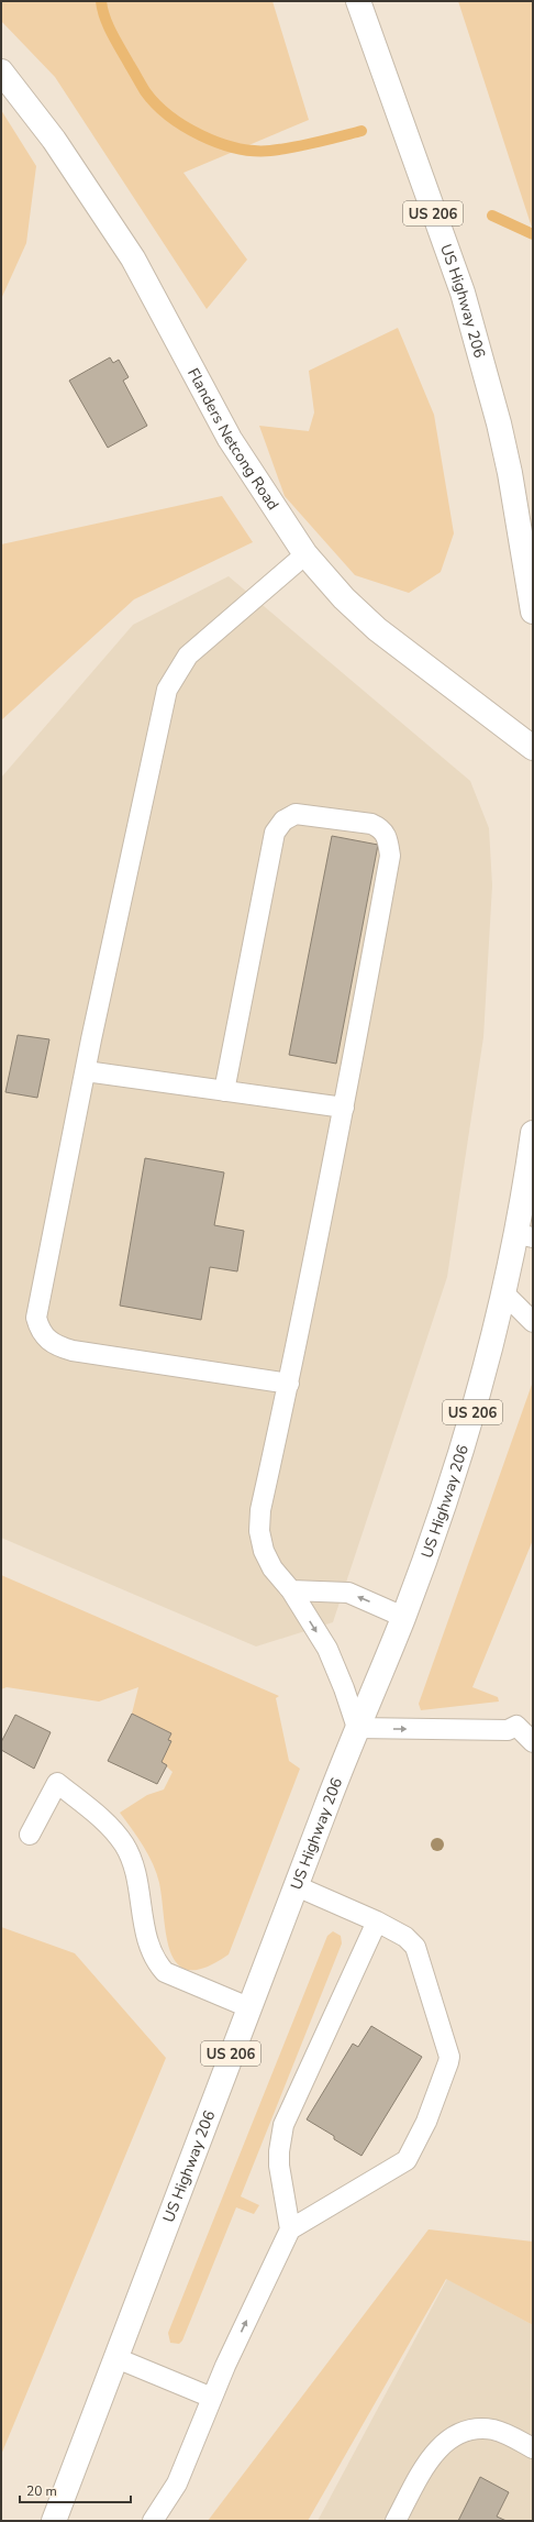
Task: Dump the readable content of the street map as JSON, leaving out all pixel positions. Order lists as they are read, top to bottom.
{
  "streets": {
    "main road": ["US 206", "US Highway 206", "Flanders Netcong Road"]
  },
  "scale_bar": "20 m"
}
